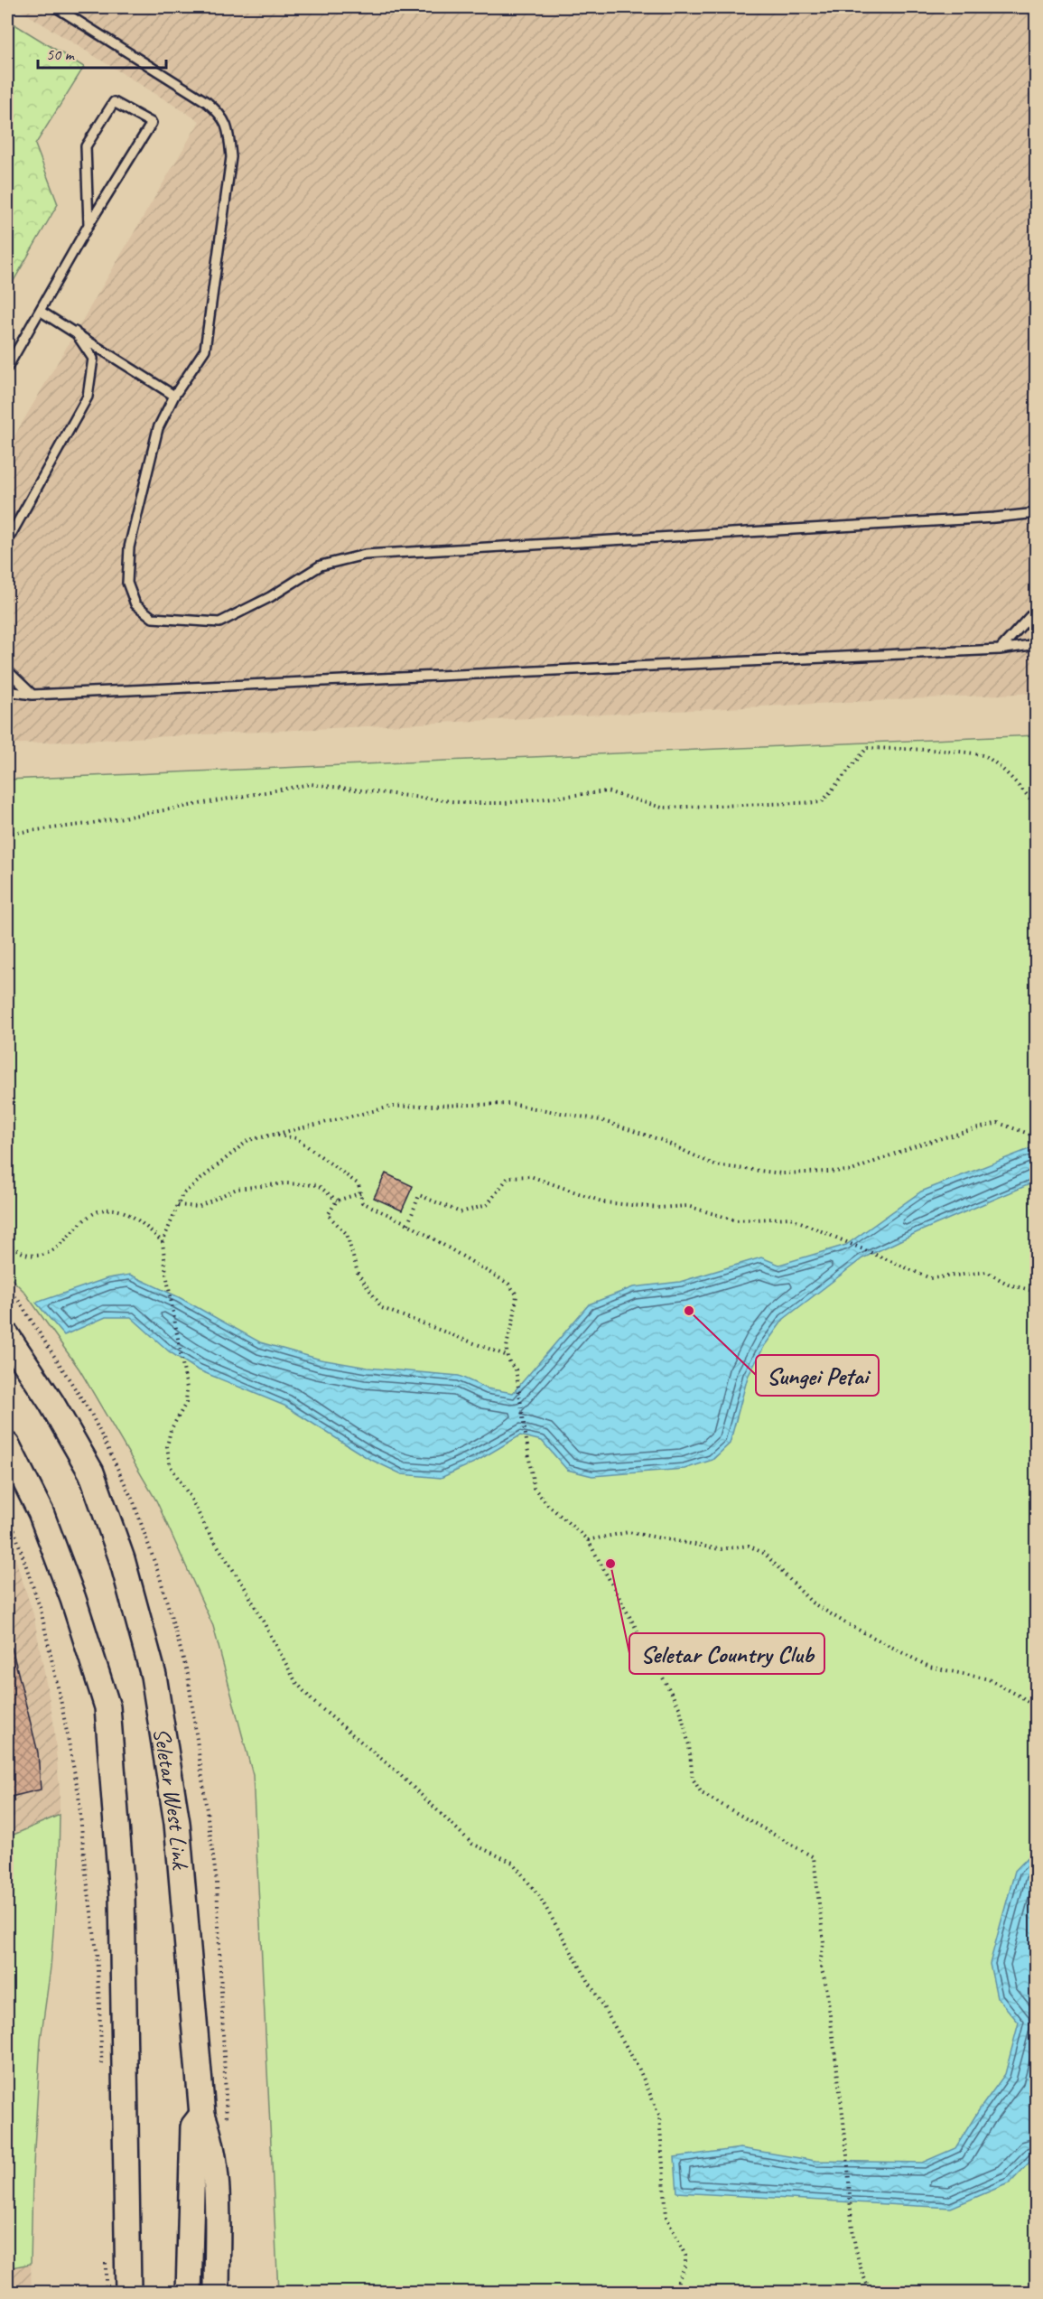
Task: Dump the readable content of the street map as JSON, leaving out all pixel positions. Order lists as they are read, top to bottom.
{
  "streets": {
    "main road": ["Seletar West Link"]
  },
  "places": ["Sungei Petai", "Seletar Country Club"],
  "scale_bar": "50 m"
}
